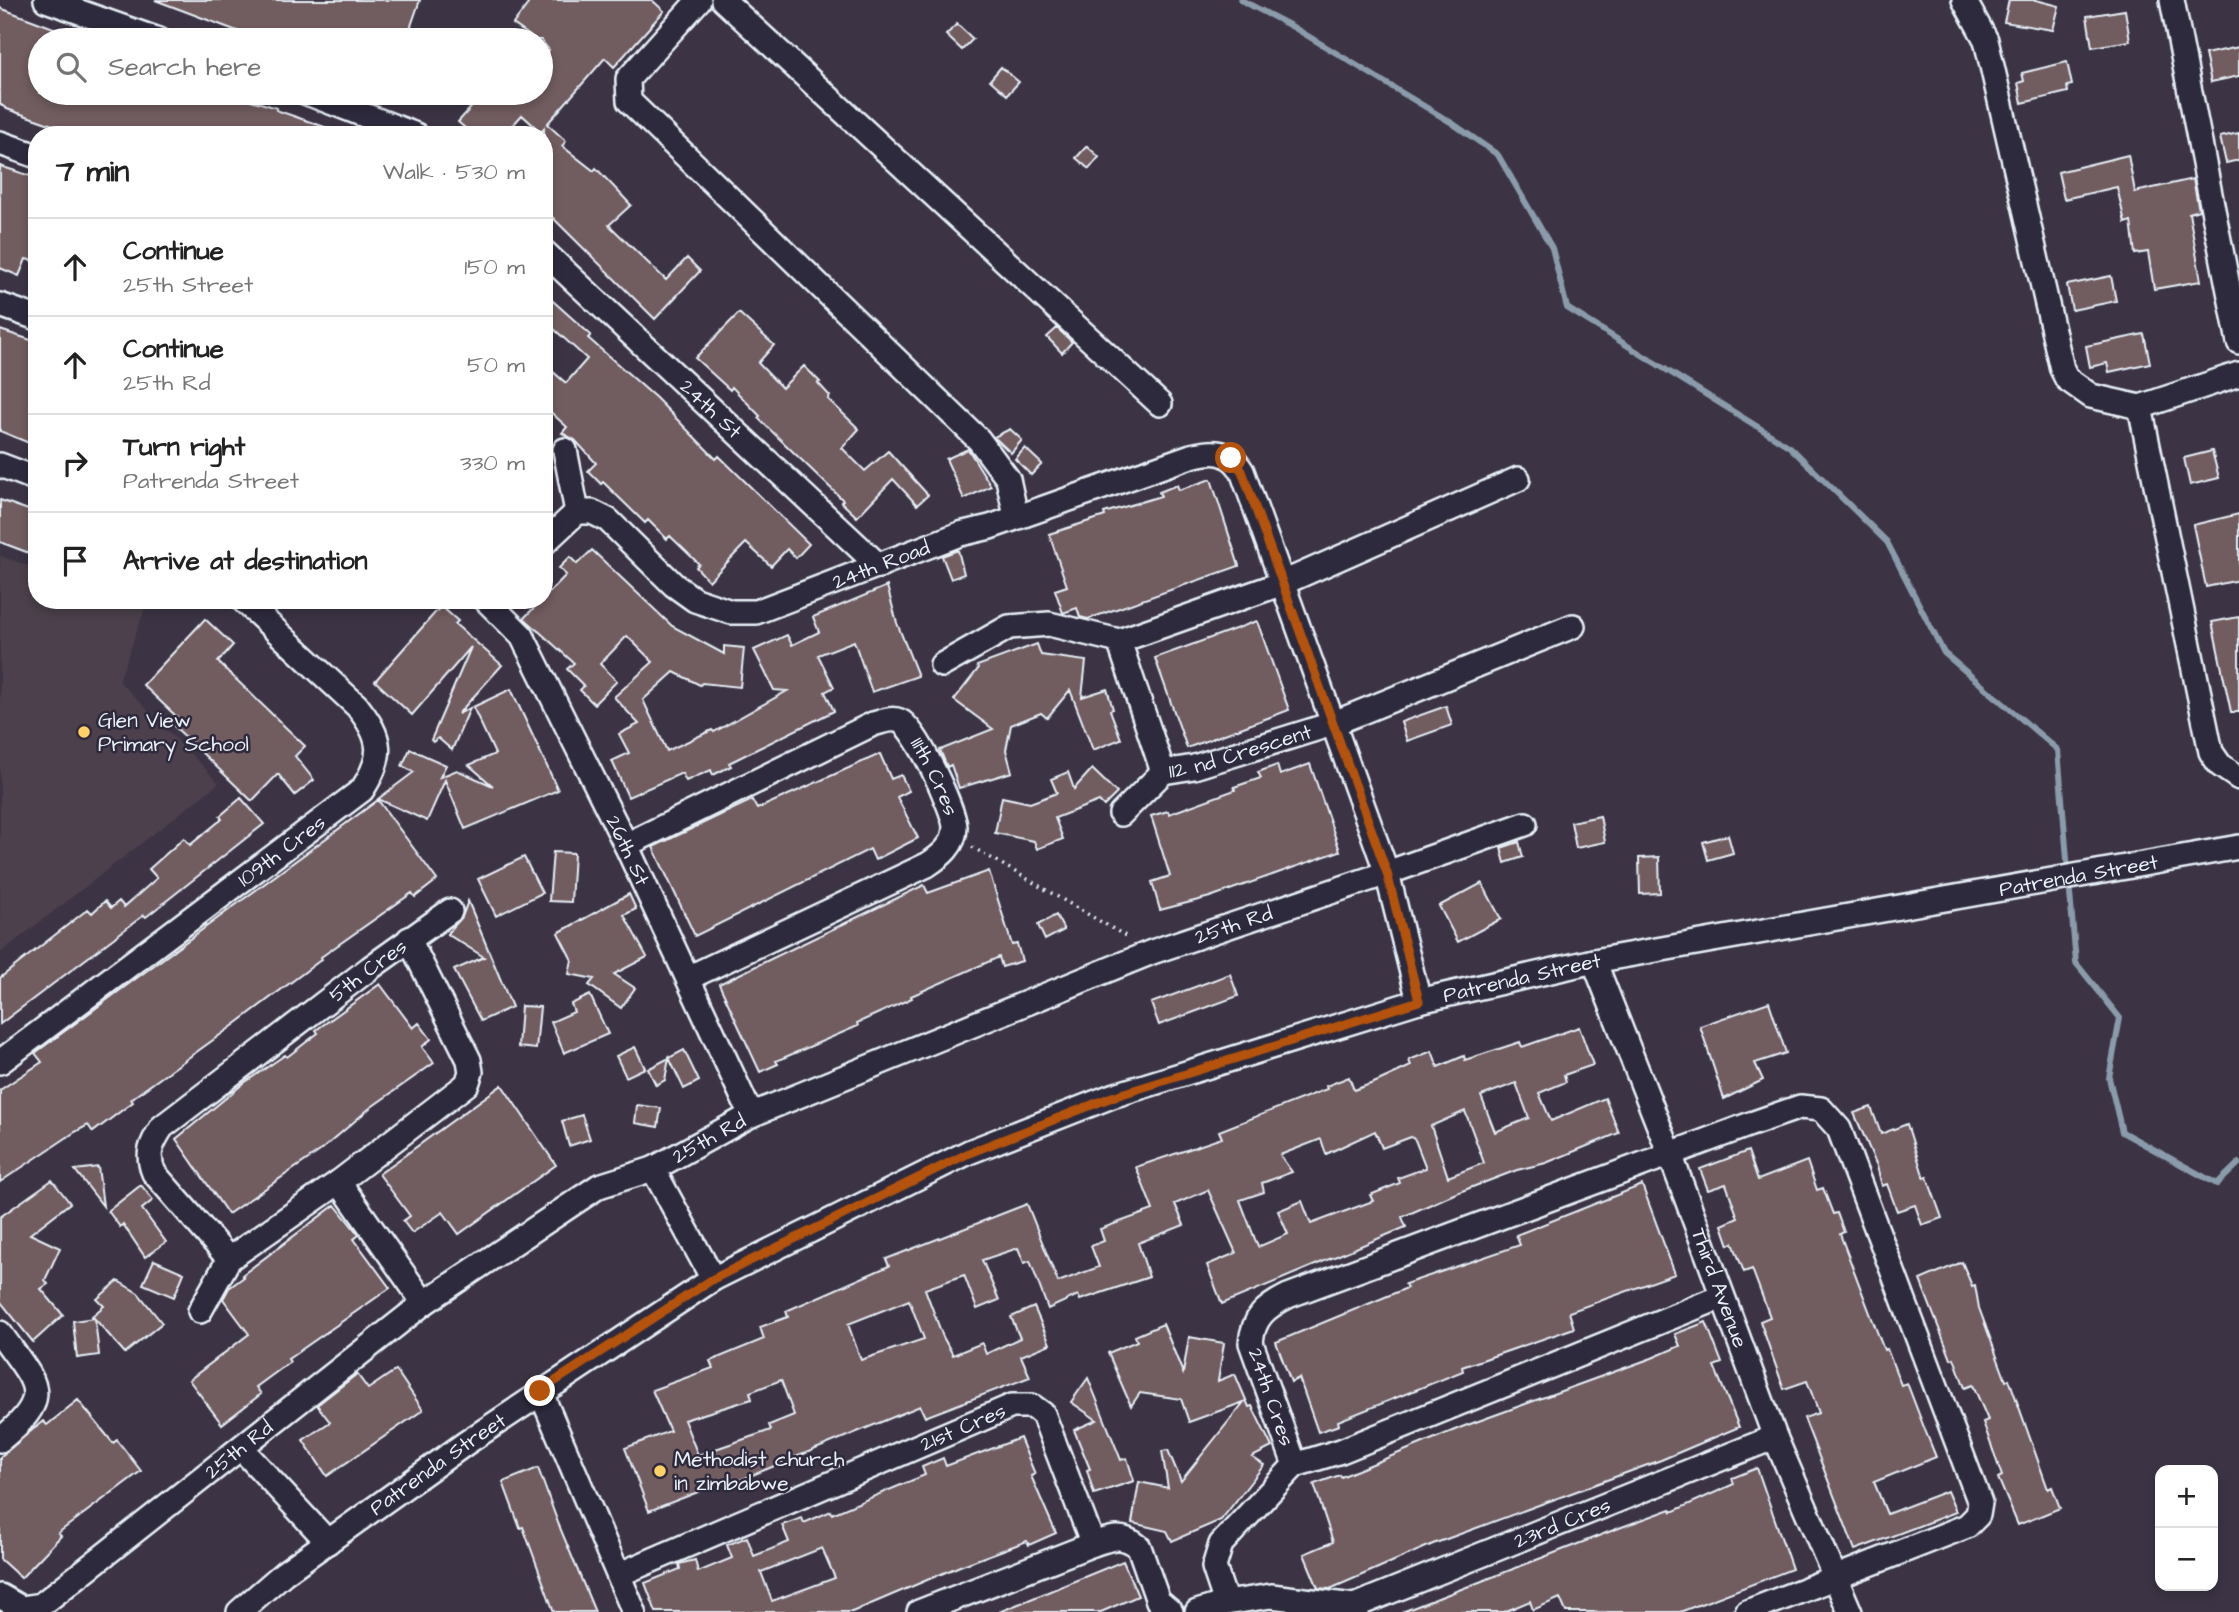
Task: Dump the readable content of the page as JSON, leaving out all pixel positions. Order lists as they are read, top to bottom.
{
  "streets": {
    "street": [
      "24th St",
      "24th Road",
      "112 nd Crescent",
      "111th Cres",
      "109th Cres",
      "26th St",
      "Patrenda Street",
      "25th Rd",
      "5th Cres",
      "Third Avenue",
      "24th Cres",
      "21st Cres",
      "23rd Cres"
    ]
  },
  "crossings": [
    ["24th St", "24th Road"],
    ["111th Cres", "26th St"],
    ["26th St", "25th Rd"],
    ["Patrenda Street", "Third Avenue"],
    ["Third Avenue", "24th Cres"],
    ["Third Avenue", "23rd Cres"]
  ],
  "places": ["Glen View Primary School", "Methodist church in zimbabwe"],
  "page": {
    "search": "Search here",
    "heading": ["7 min", "Walk · 530 m"],
    "list": [
      ["Continue", "25th Street", "150 m"],
      ["Continue", "25th Rd", "50 m"],
      ["Turn right", "Patrenda Street", "330 m"],
      "Arrive at destination"
    ],
    "map_buttons": ["+", "−"]
  }
}
